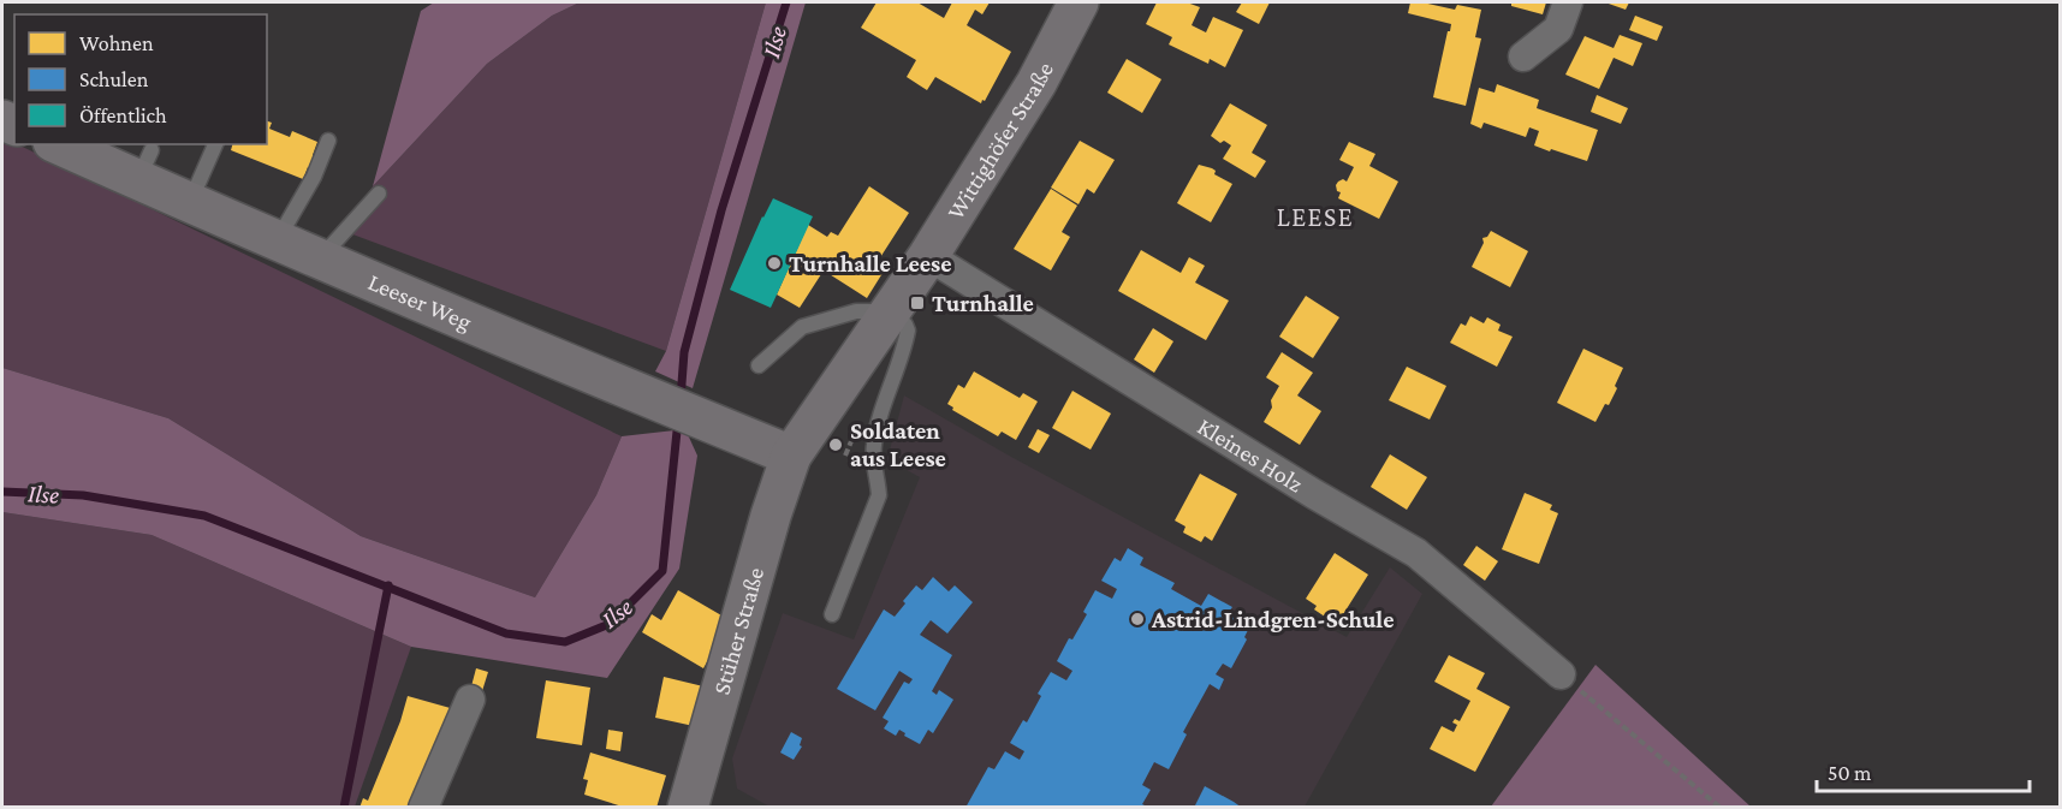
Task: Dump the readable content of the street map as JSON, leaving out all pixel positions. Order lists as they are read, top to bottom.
{
  "streets": {
    "main road": ["Wittighöfer Straße", "Leeser Weg", "Stüher Straße"],
    "street": ["Kleines Holz"]
  },
  "crossings": [
    ["Wittighöfer Straße", "Leeser Weg"],
    ["Wittighöfer Straße", "Kleines Holz"],
    ["Wittighöfer Straße", "Stüher Straße"],
    ["Leeser Weg", "Stüher Straße"]
  ],
  "districts": ["LEESE"],
  "water": ["Ilse"],
  "places": {
    "other": ["Turnhalle Leese", "Soldaten aus Leese", "Astrid-Lindgren-Schule"],
    "transit": ["Turnhalle"]
  },
  "legend": ["Wohnen", "Schulen", "Öffentlich"],
  "scale_bar": "50 m"
}
